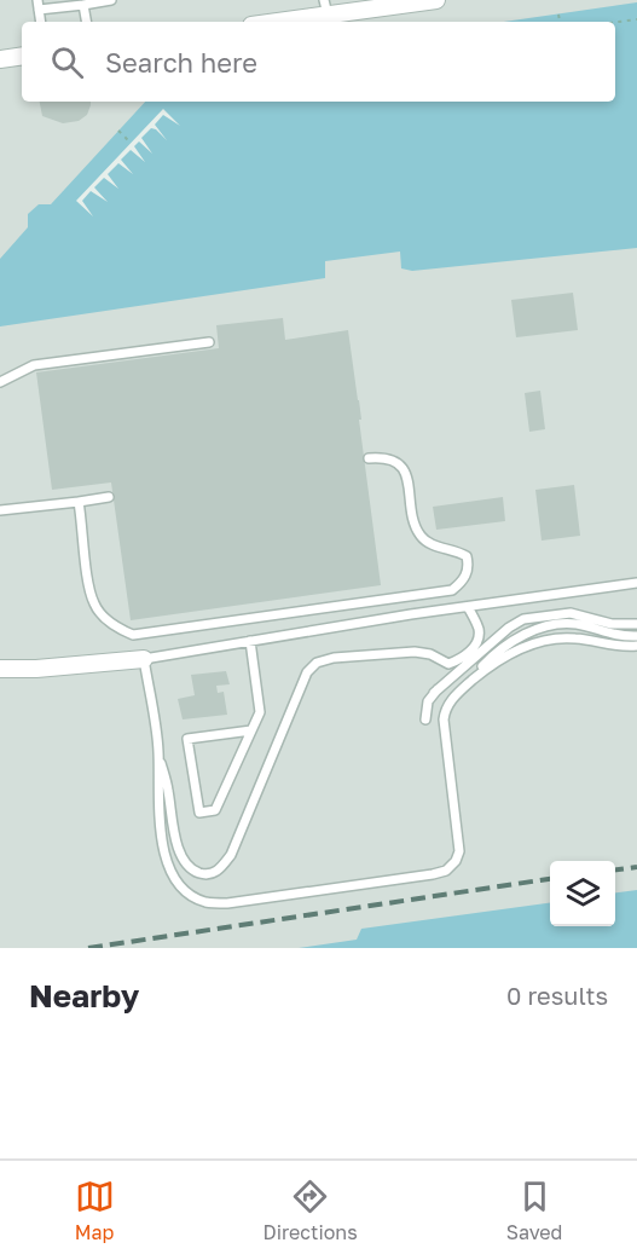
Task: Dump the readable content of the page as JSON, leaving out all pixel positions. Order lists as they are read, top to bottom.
{
  "page": {
    "search": "Search here",
    "heading": ["Nearby", "0 results"],
    "nav": ["Map", "Directions", "Saved"]
  }
}
